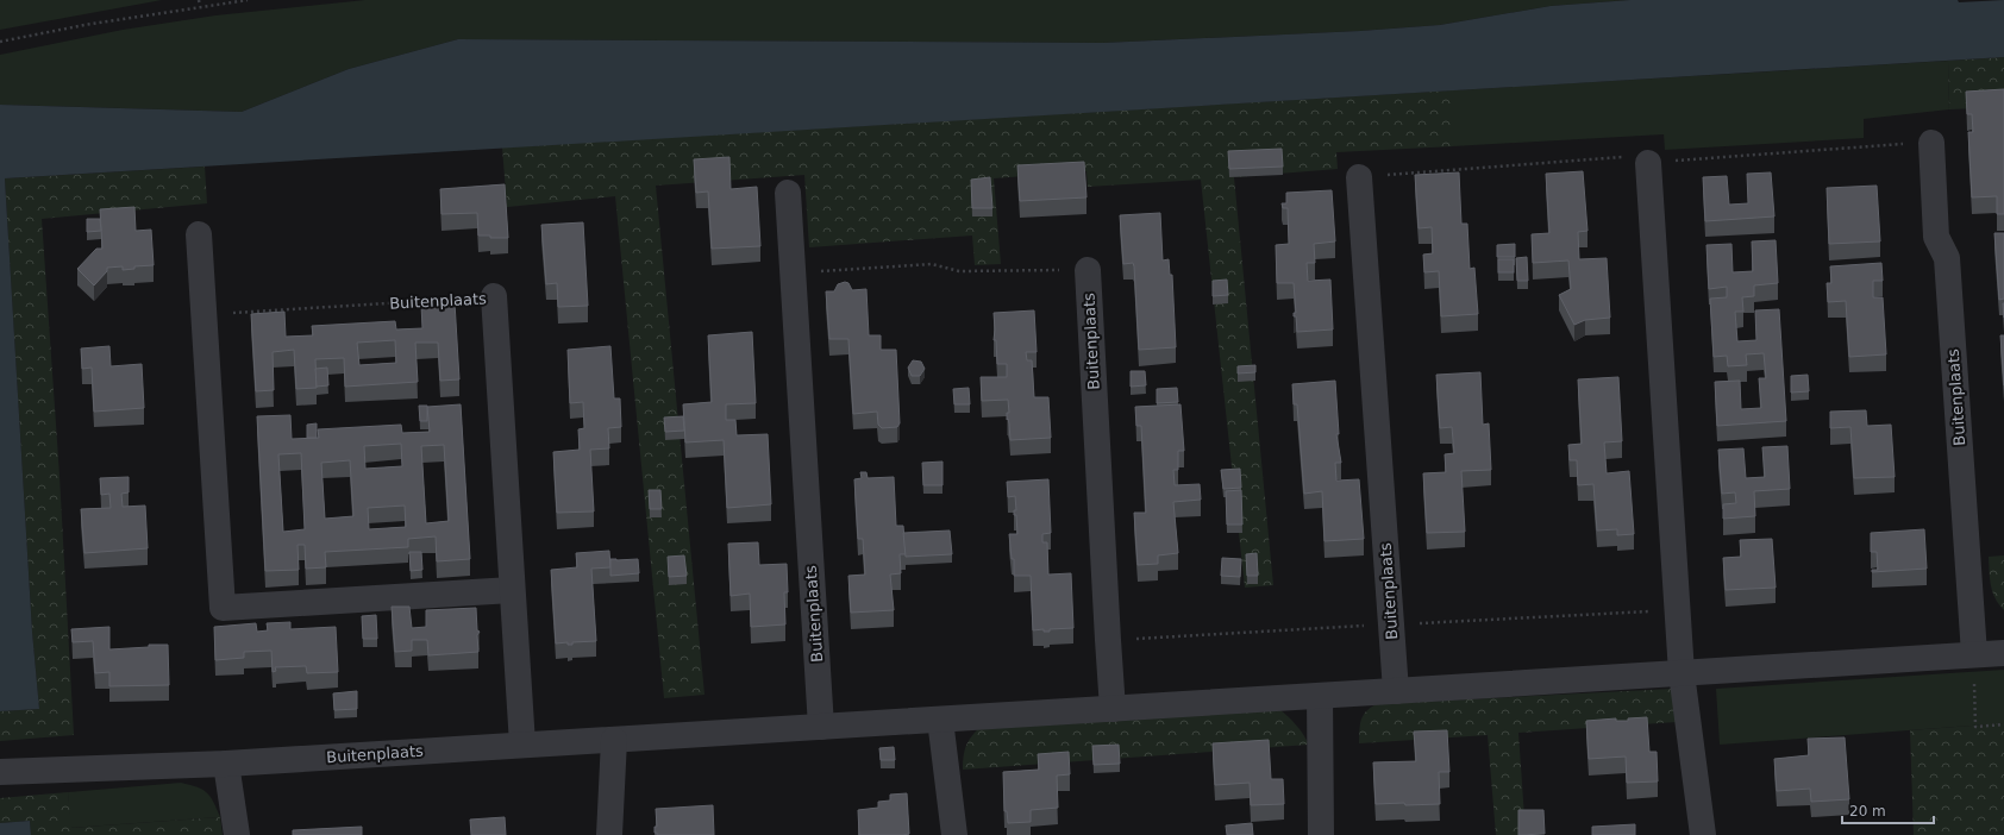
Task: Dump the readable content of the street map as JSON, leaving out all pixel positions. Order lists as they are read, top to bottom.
{
  "streets": {
    "street": ["Buitenplaats"]
  },
  "scale_bar": "20 m"
}
